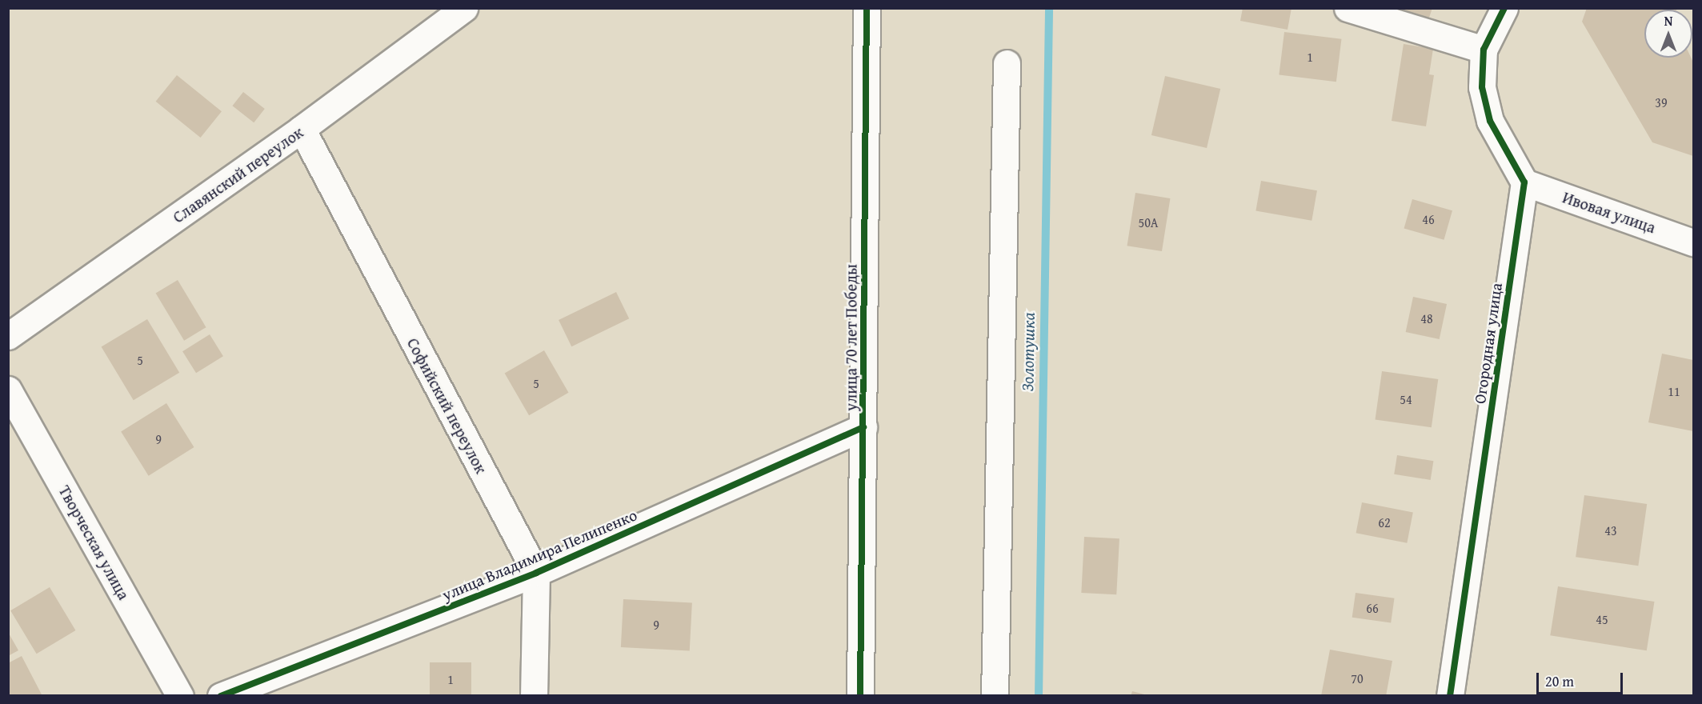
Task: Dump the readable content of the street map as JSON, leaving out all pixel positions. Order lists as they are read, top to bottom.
{
  "streets": {
    "street": [
      "Славянский переулок",
      "Ивовая улица",
      "улица 70 лет Победы",
      "Огородная улица",
      "Софийский переулок",
      "Творческая улица",
      "улица Владимира Пелипенко"
    ]
  },
  "crossings": [
    ["Славянский переулок", "Софийский переулок"],
    ["Ивовая улица", "Огородная улица"],
    ["улица 70 лет Победы", "улица Владимира Пелипенко"],
    ["Софийский переулок", "улица Владимира Пелипенко"]
  ],
  "water": ["Золотушка"],
  "house_numbers": [
    "1",
    "39",
    "46",
    "50А",
    "48",
    "5",
    "5",
    "11",
    "54",
    "9",
    "62",
    "43",
    "66",
    "45",
    "9",
    "70",
    "1"
  ],
  "scale_bar": "20 m",
  "north": "top"
}
